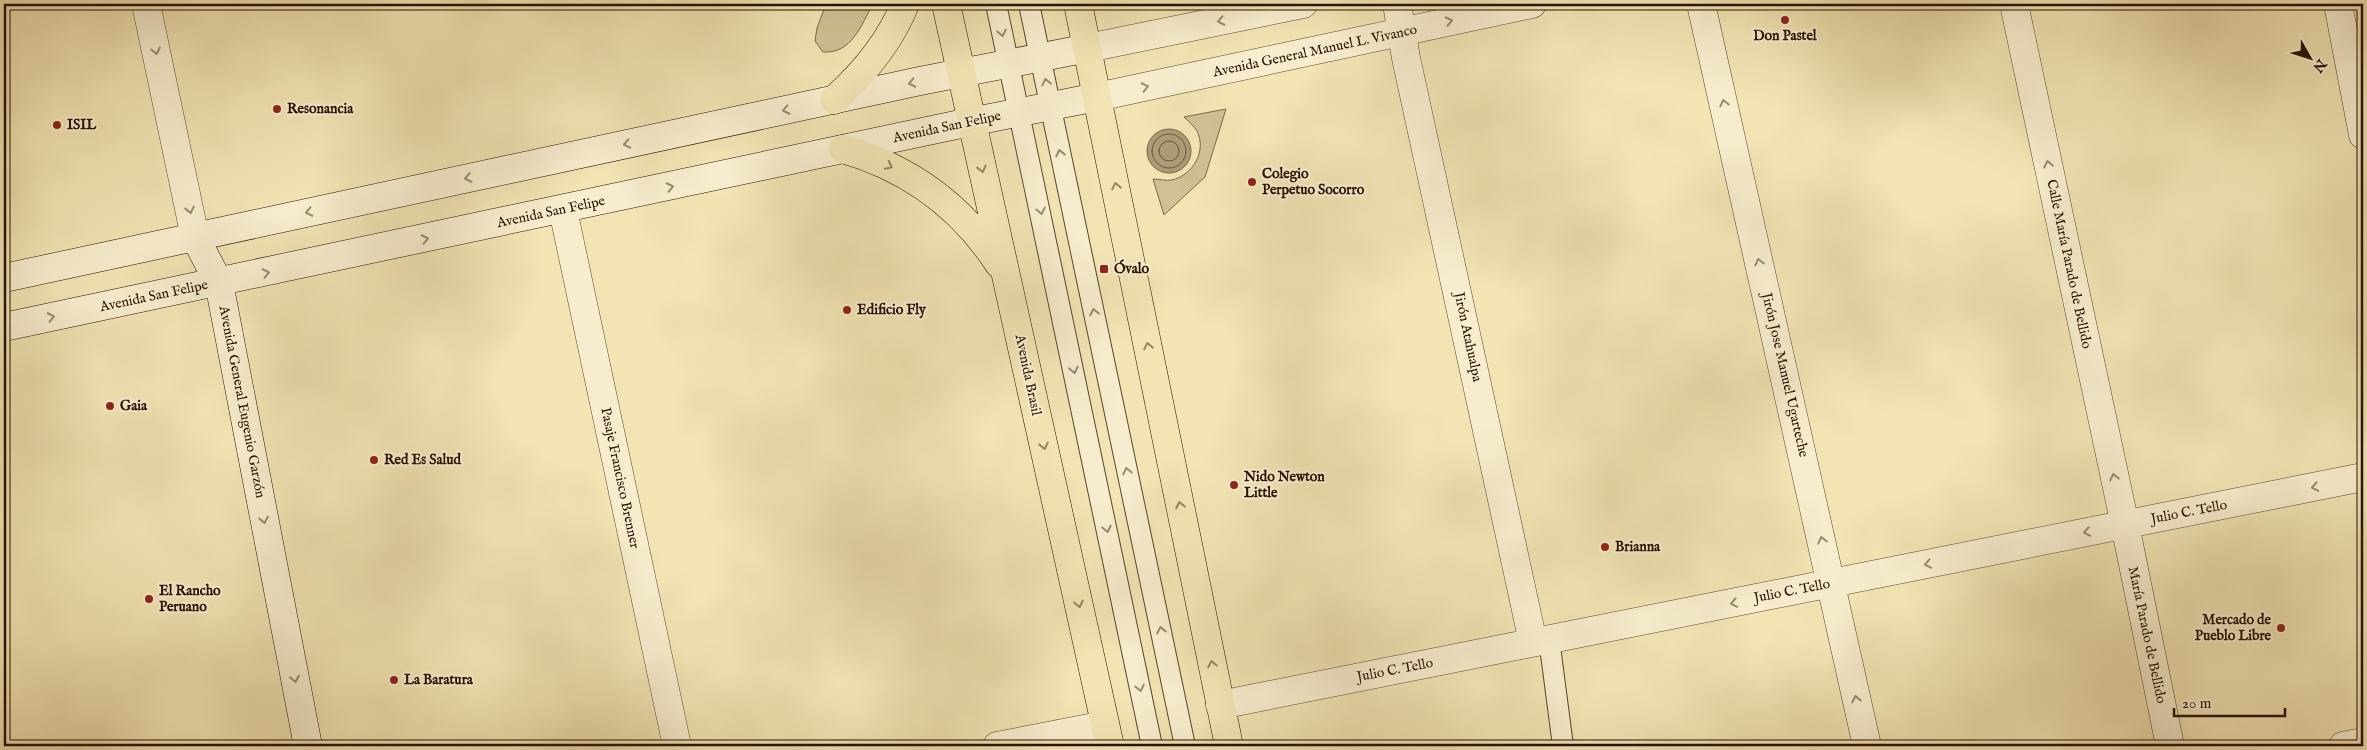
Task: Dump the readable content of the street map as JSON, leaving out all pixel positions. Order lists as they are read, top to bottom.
{
  "streets": {
    "main road": ["Avenida Brasil"],
    "street": [
      "Avenida General Manuel L. Vivanco",
      "Avenida San Felipe",
      "Calle María Parado de Bellido",
      "Jirón Atahualpa",
      "Jirón Jose Manuel Ugarteche",
      "Avenida General Eugenio Garzón",
      "Pasaje Francisco Brenner",
      "Julio C. Tello",
      "María Parado de Bellido"
    ]
  },
  "crossings": [
    ["Avenida General Manuel L. Vivanco", "Avenida San Felipe"],
    ["Avenida General Manuel L. Vivanco", "Jirón Atahualpa"],
    ["Avenida San Felipe", "Avenida Brasil"],
    ["Avenida San Felipe", "Avenida General Eugenio Garzón"],
    ["Avenida San Felipe", "Pasaje Francisco Brenner"],
    ["Calle María Parado de Bellido", "Julio C. Tello"],
    ["Calle María Parado de Bellido", "María Parado de Bellido"],
    ["Jirón Atahualpa", "Julio C. Tello"],
    ["Jirón Jose Manuel Ugarteche", "Julio C. Tello"],
    ["Julio C. Tello", "María Parado de Bellido"]
  ],
  "one_way": [
    "Calle María Parado de Bellido",
    "Jirón Jose Manuel Ugarteche",
    "Avenida General Eugenio Garzón",
    "Julio C. Tello"
  ],
  "places": {
    "other": [
      "Don Pastel",
      "Resonancia",
      "ISIL",
      "Colegio Perpetuo Socorro",
      "Edificio Fly",
      "Gaia",
      "Red Es Salud",
      "Nido Newton Little",
      "Brianna",
      "El Rancho Peruano",
      "Mercado de Pueblo Libre",
      "La Baratura"
    ],
    "transit": ["Óvalo"]
  },
  "scale_bar": "20 m",
  "north": "bottom right"
}
